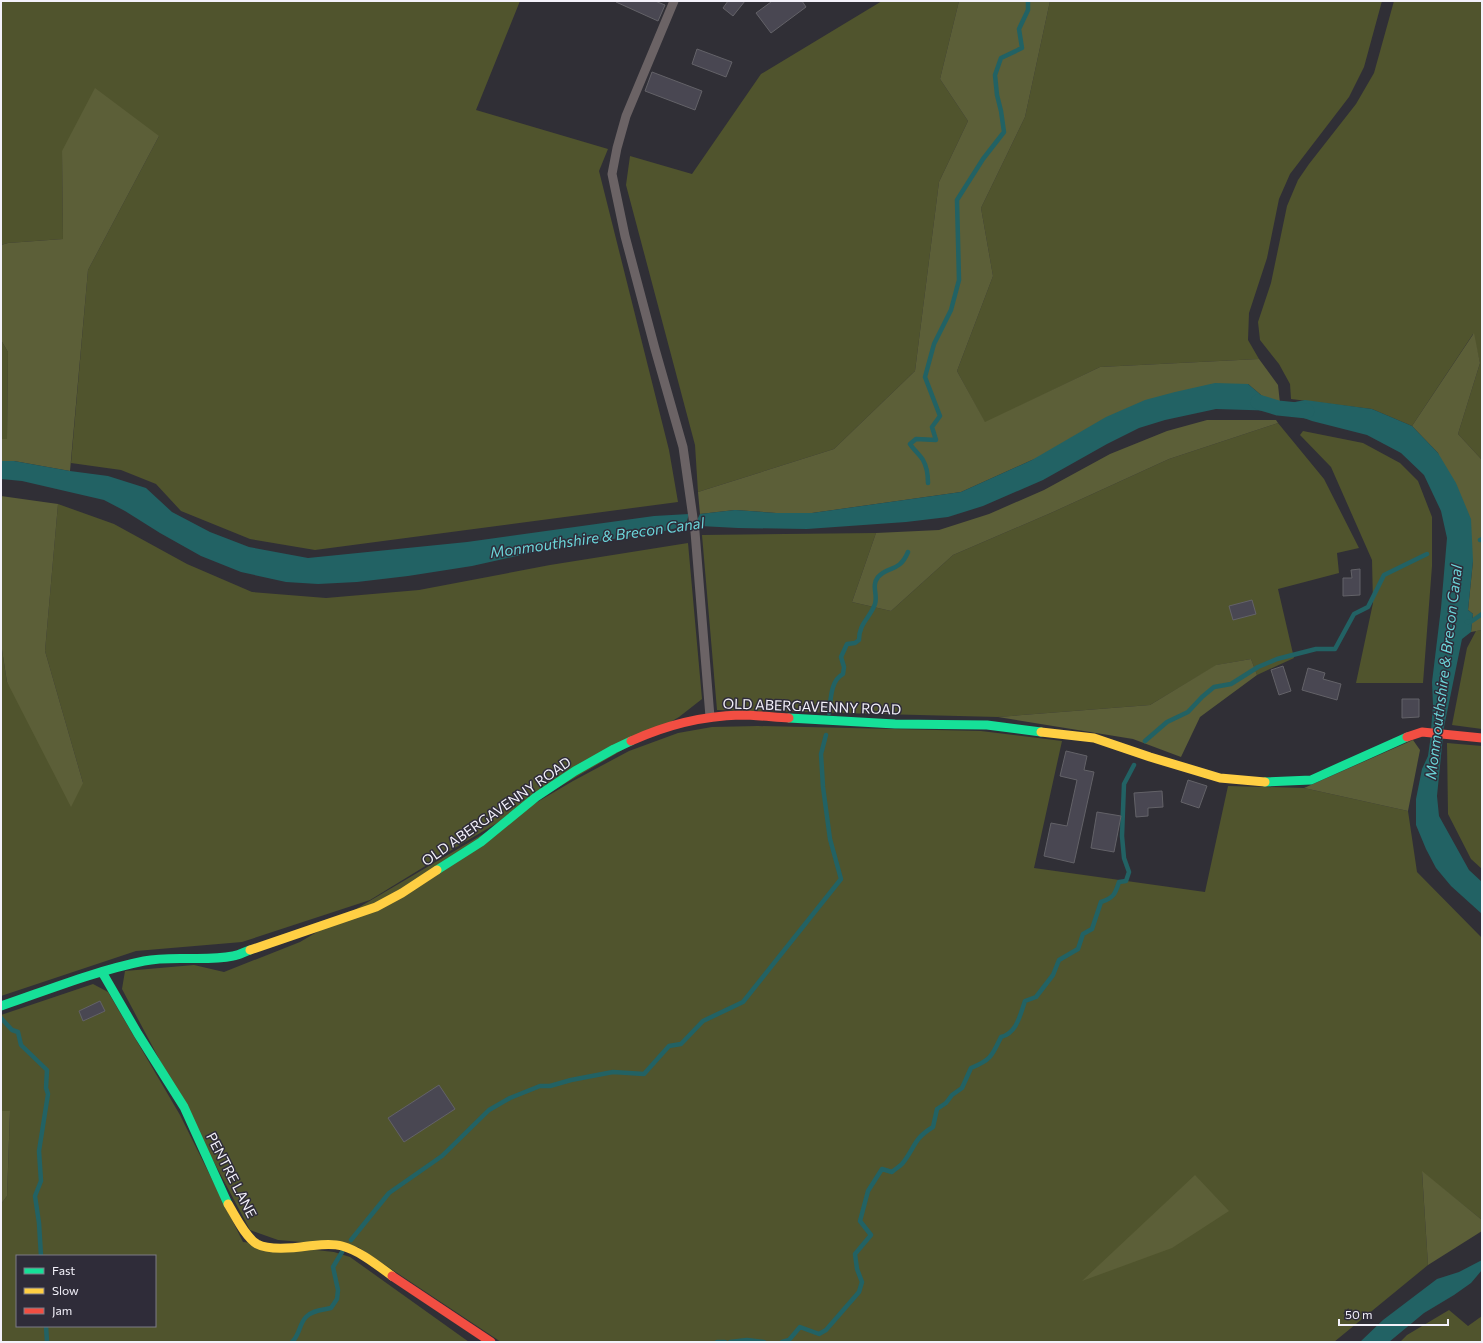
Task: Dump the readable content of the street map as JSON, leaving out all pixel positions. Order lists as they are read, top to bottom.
{
  "streets": {
    "street": ["OLD ABERGAVENNY ROAD", "PENTRE LANE"]
  },
  "crossings": [
    ["OLD ABERGAVENNY ROAD", "PENTRE LANE"]
  ],
  "water": ["Monmouthshire & Brecon Canal"],
  "legend": ["Fast", "Slow", "Jam"],
  "scale_bar": "50 m"
}
